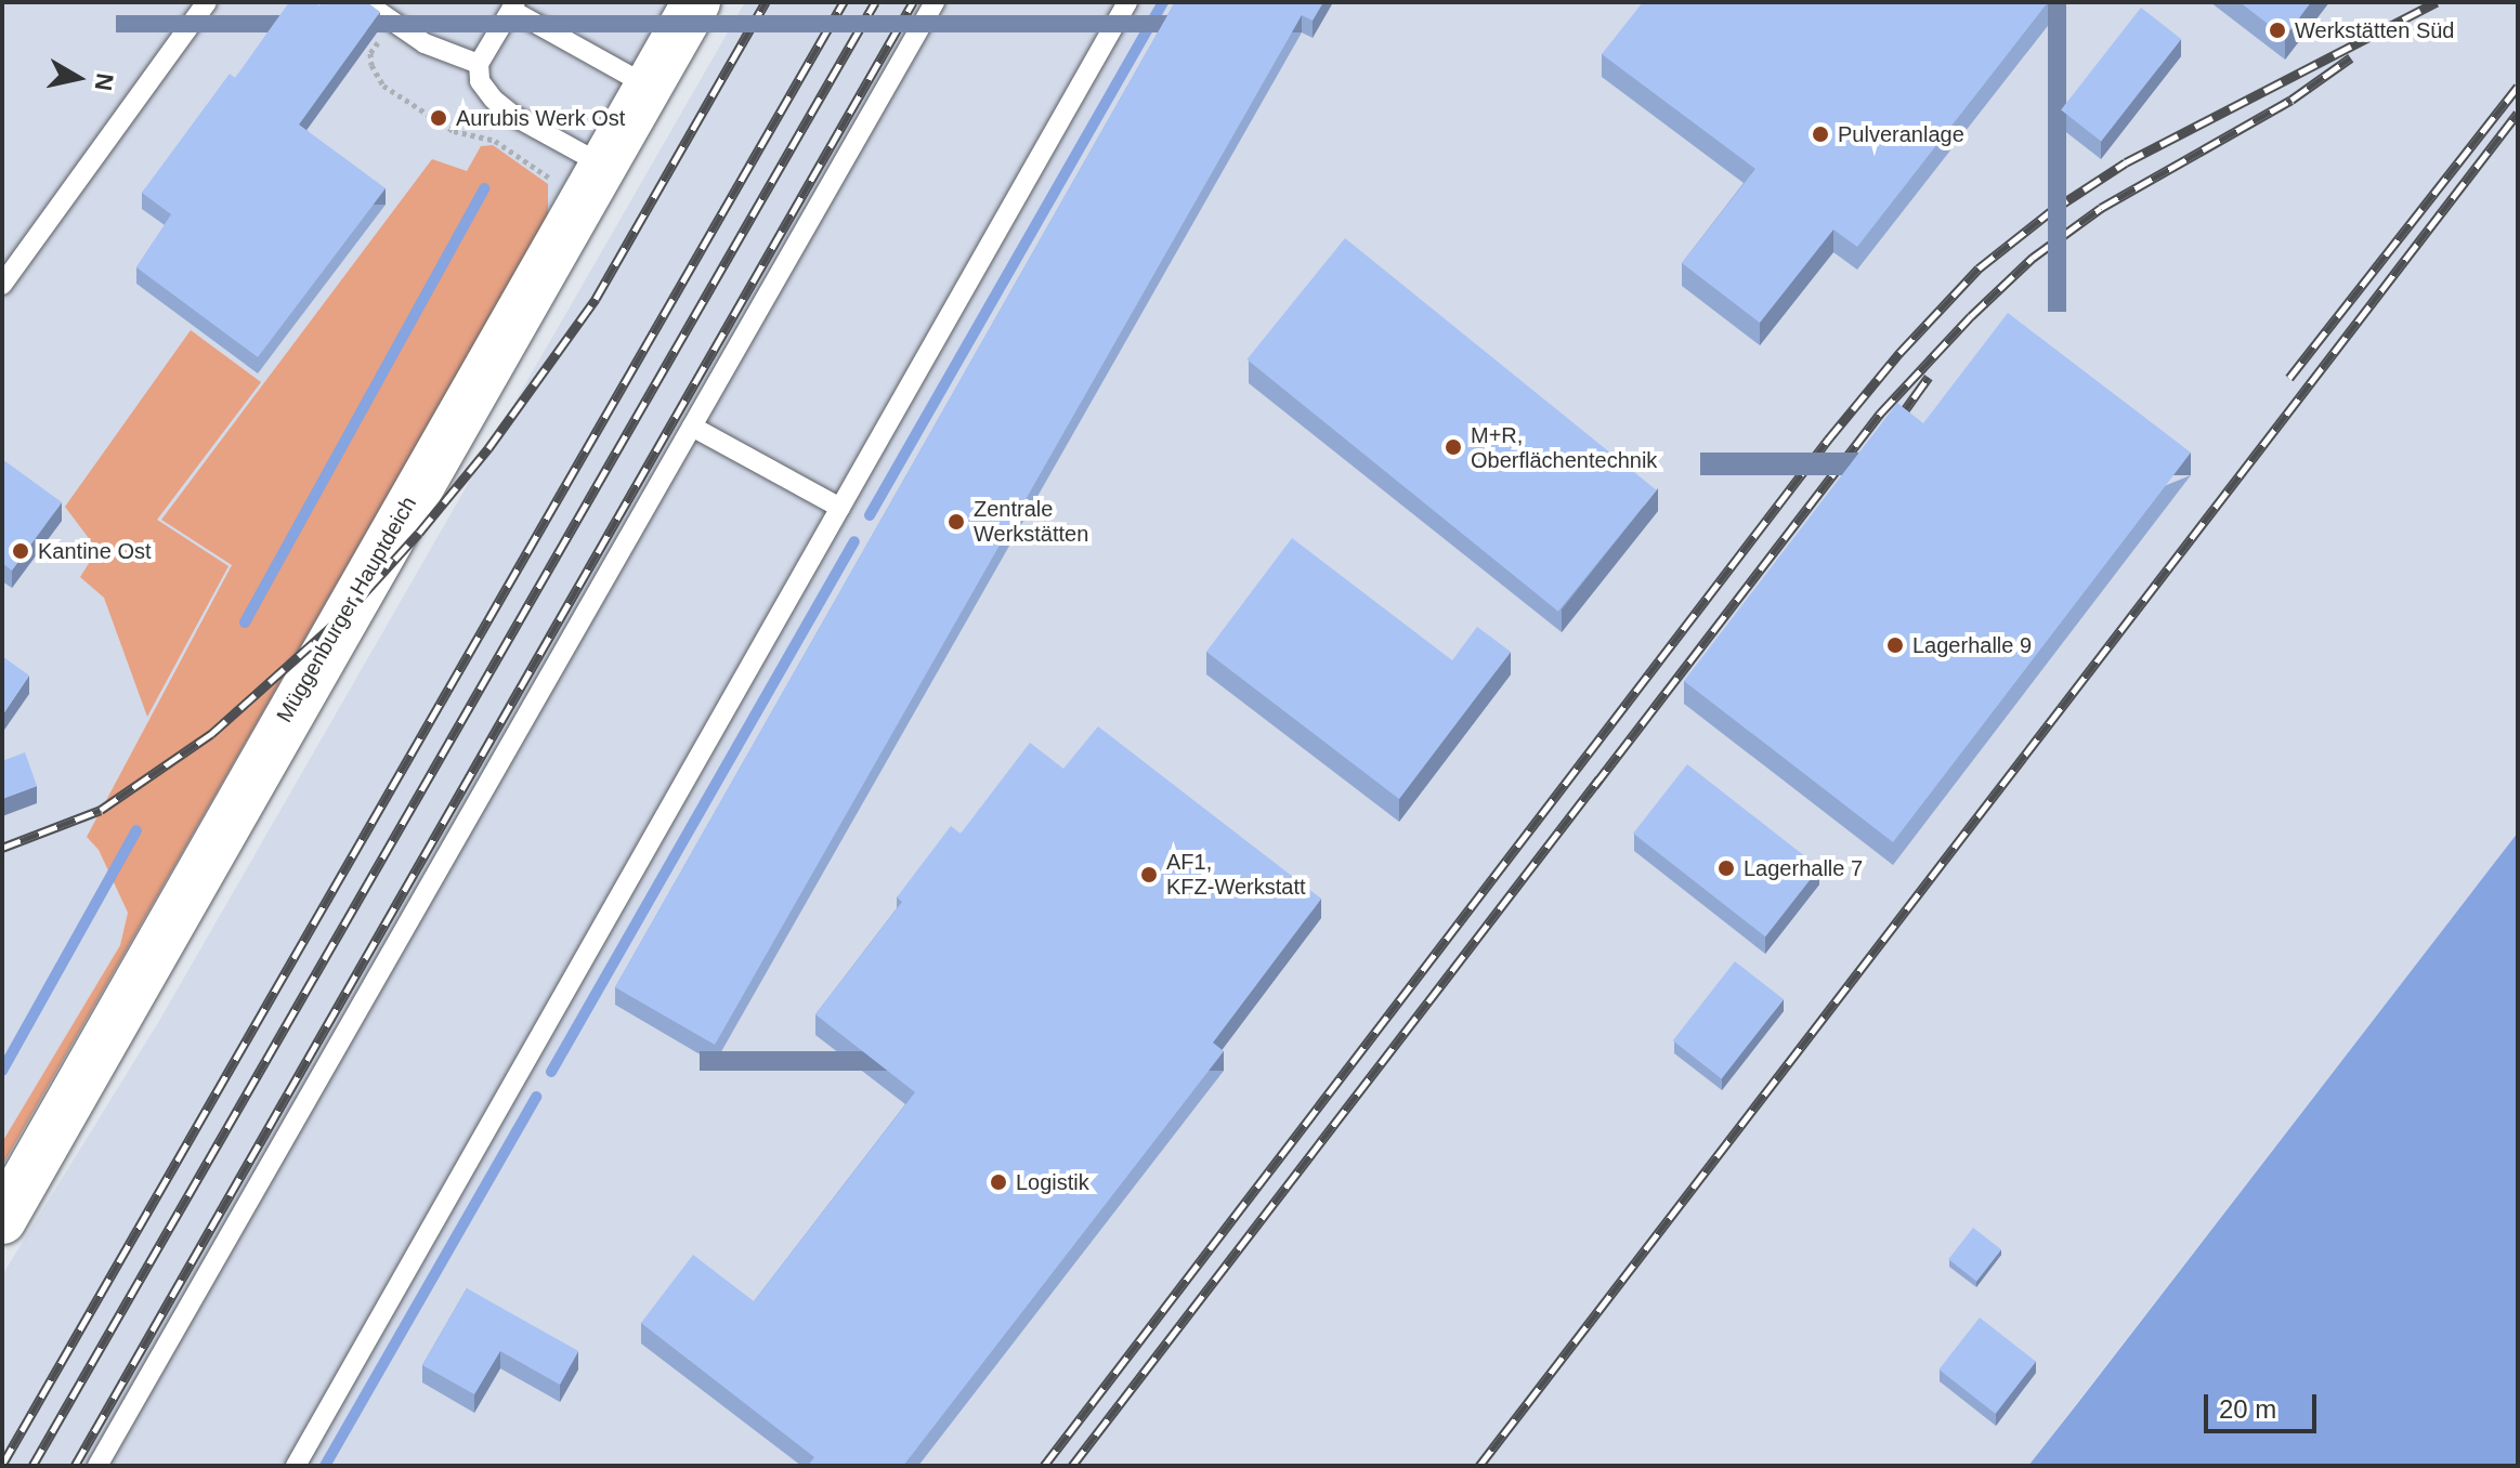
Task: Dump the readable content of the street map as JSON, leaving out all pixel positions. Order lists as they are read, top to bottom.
{
  "streets": {
    "street": ["Müggenburger Hauptdeich"]
  },
  "places": [
    "Werkstätten Süd",
    "Aurubis Werk Ost",
    "Pulveranlage",
    "M+R, Oberflächentechnik",
    "Zentrale Werkstätten",
    "Kantine Ost",
    "Lagerhalle 9",
    "Lagerhalle 7",
    "AF1, KFZ-Werkstatt",
    "Logistik"
  ],
  "scale_bar": "20 m",
  "north": "right"
}
